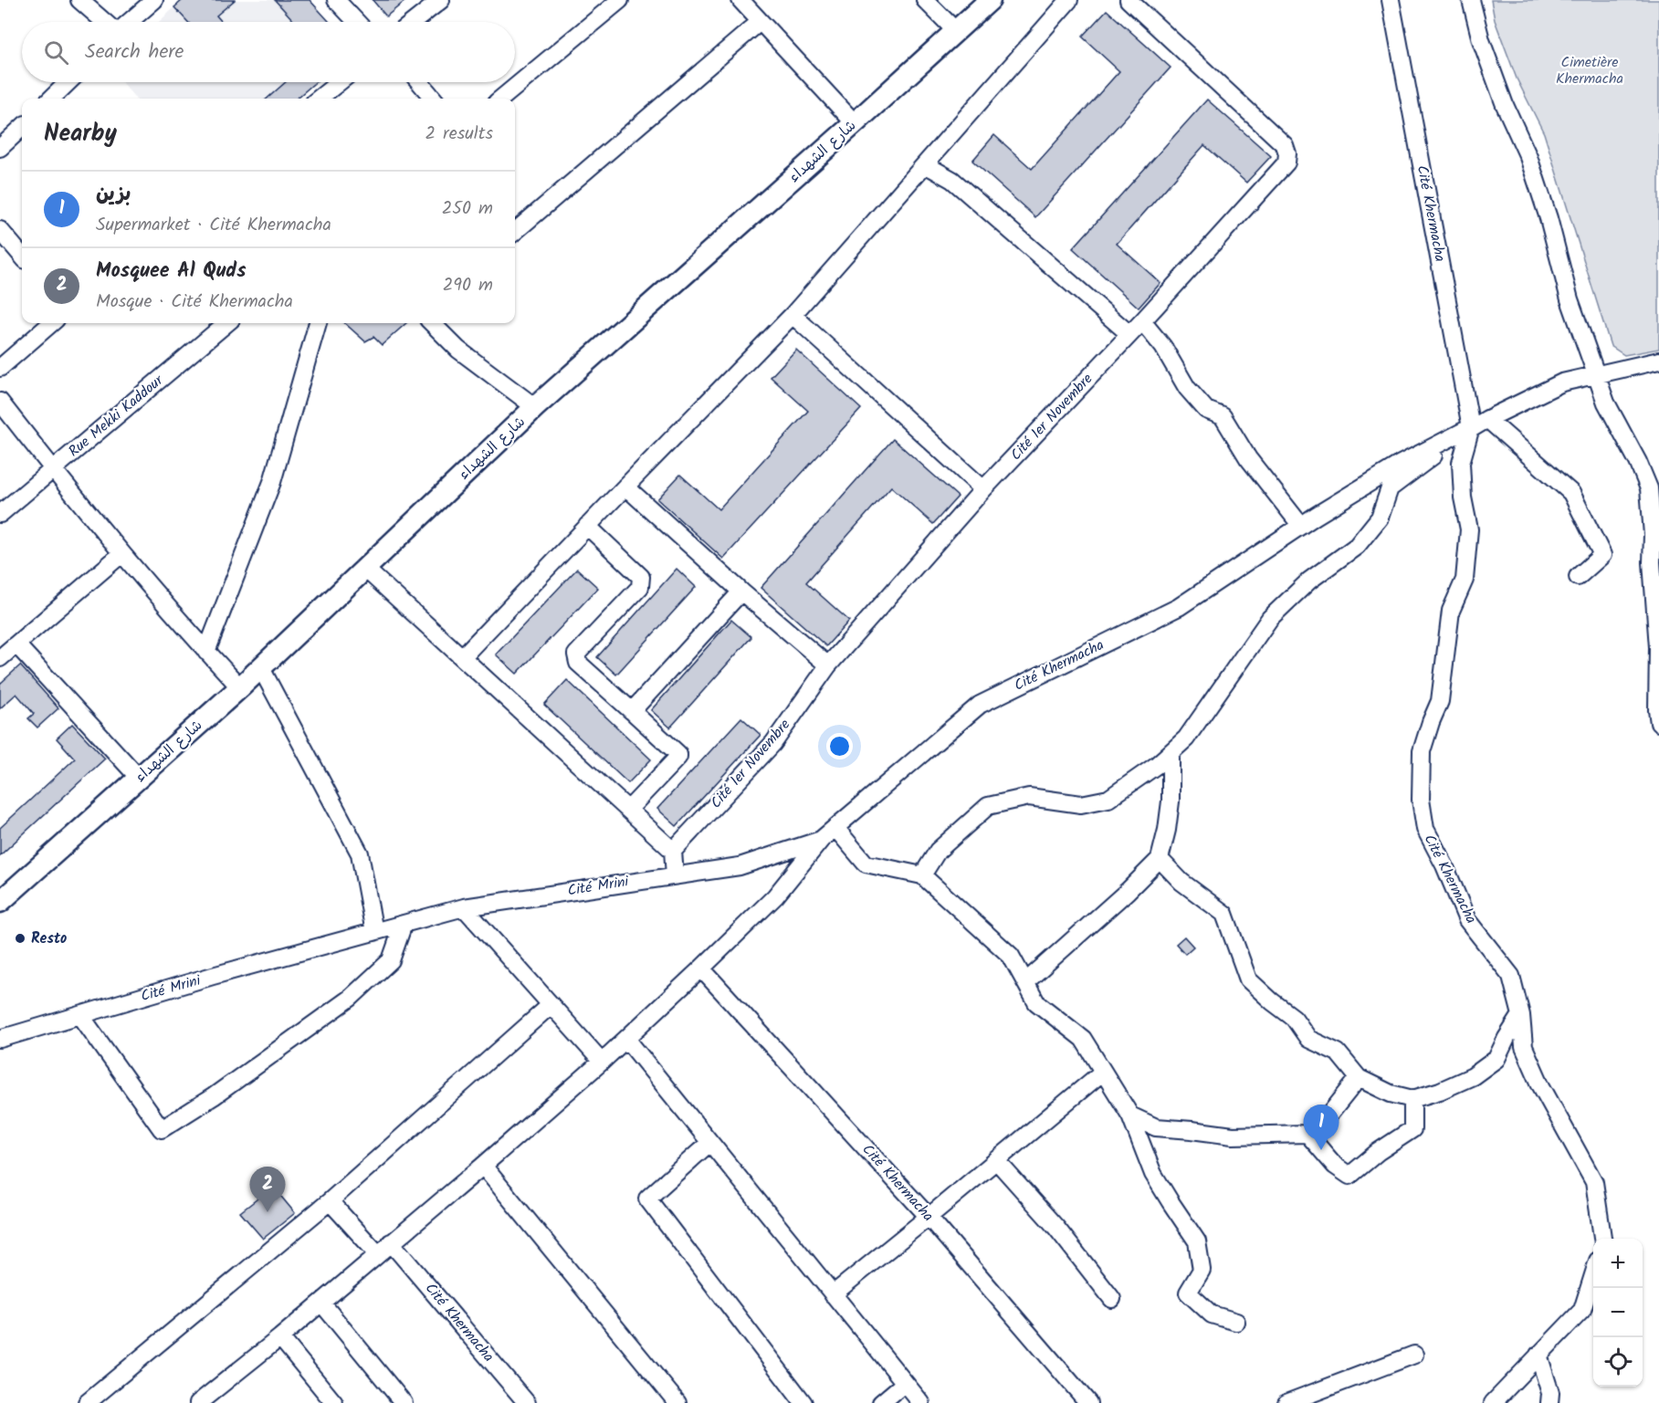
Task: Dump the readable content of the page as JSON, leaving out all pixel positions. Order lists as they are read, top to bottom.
{
  "streets": {
    "main road": ["شارع الشهداء"],
    "street": [
      "Cité Khermacha",
      "Rue Mekki Kaddour",
      "Cité 1er Novembre",
      "Cité Mrini"
    ]
  },
  "crossings": [
    ["Cité Khermacha", "Cité Mrini"]
  ],
  "parks": ["Cimetière Khermacha"],
  "places": ["Resto"],
  "page": {
    "search": "Search here",
    "heading": ["Nearby", "2 results"],
    "list": [
      {
        "mark": "1",
        "name": "بزين",
        "note": "Supermarket · Cité Khermacha",
        "value": "250 m"
      },
      {
        "mark": "2",
        "name": "Mosquee Al Quds",
        "note": "Mosque · Cité Khermacha",
        "value": "290 m"
      }
    ],
    "pins": ["1", "2"],
    "map_buttons": ["+", "−"]
  }
}
